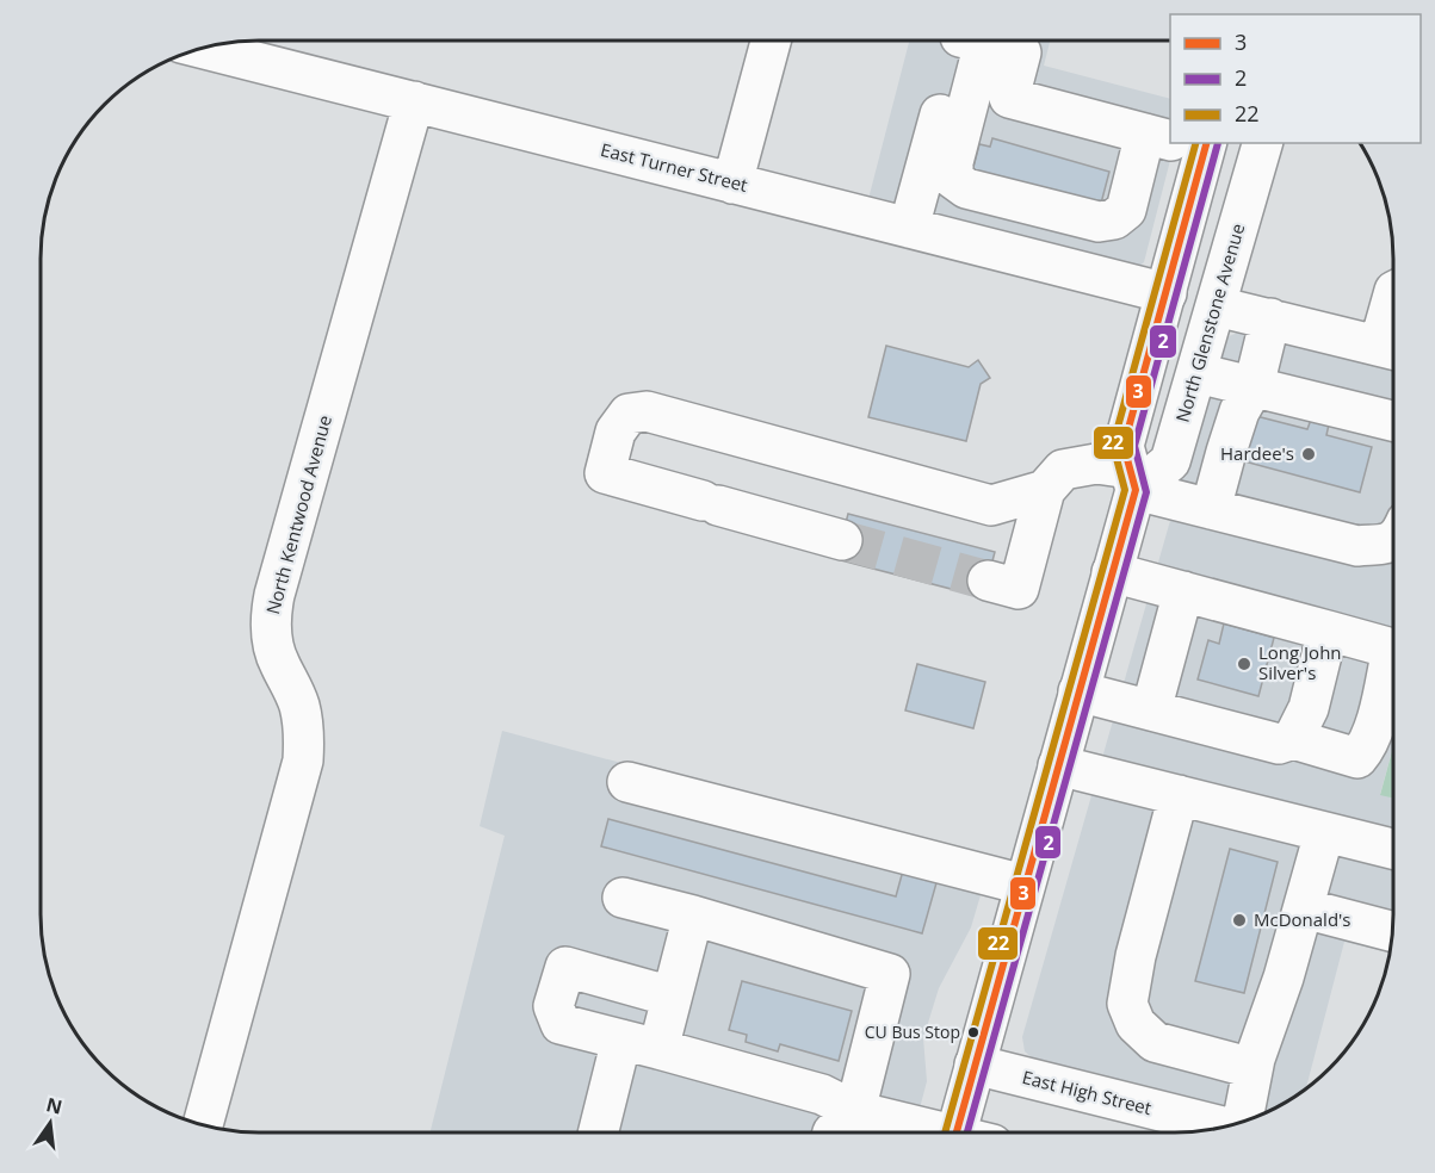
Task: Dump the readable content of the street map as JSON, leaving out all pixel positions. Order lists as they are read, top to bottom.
{
  "streets": {
    "street": [
      "East Turner Street",
      "North Glenstone Avenue",
      "North Kentwood Avenue",
      "East High Street"
    ]
  },
  "crossings": [
    ["East Turner Street", "North Kentwood Avenue"]
  ],
  "places": [
    "Hardee's",
    "Long John Silver's",
    "McDonald's",
    "CU Bus Stop"
  ],
  "lines": ["transit line 3", "transit line 2", "transit line 22"],
  "legend": ["3", "2", "22"],
  "north": "top"
}
